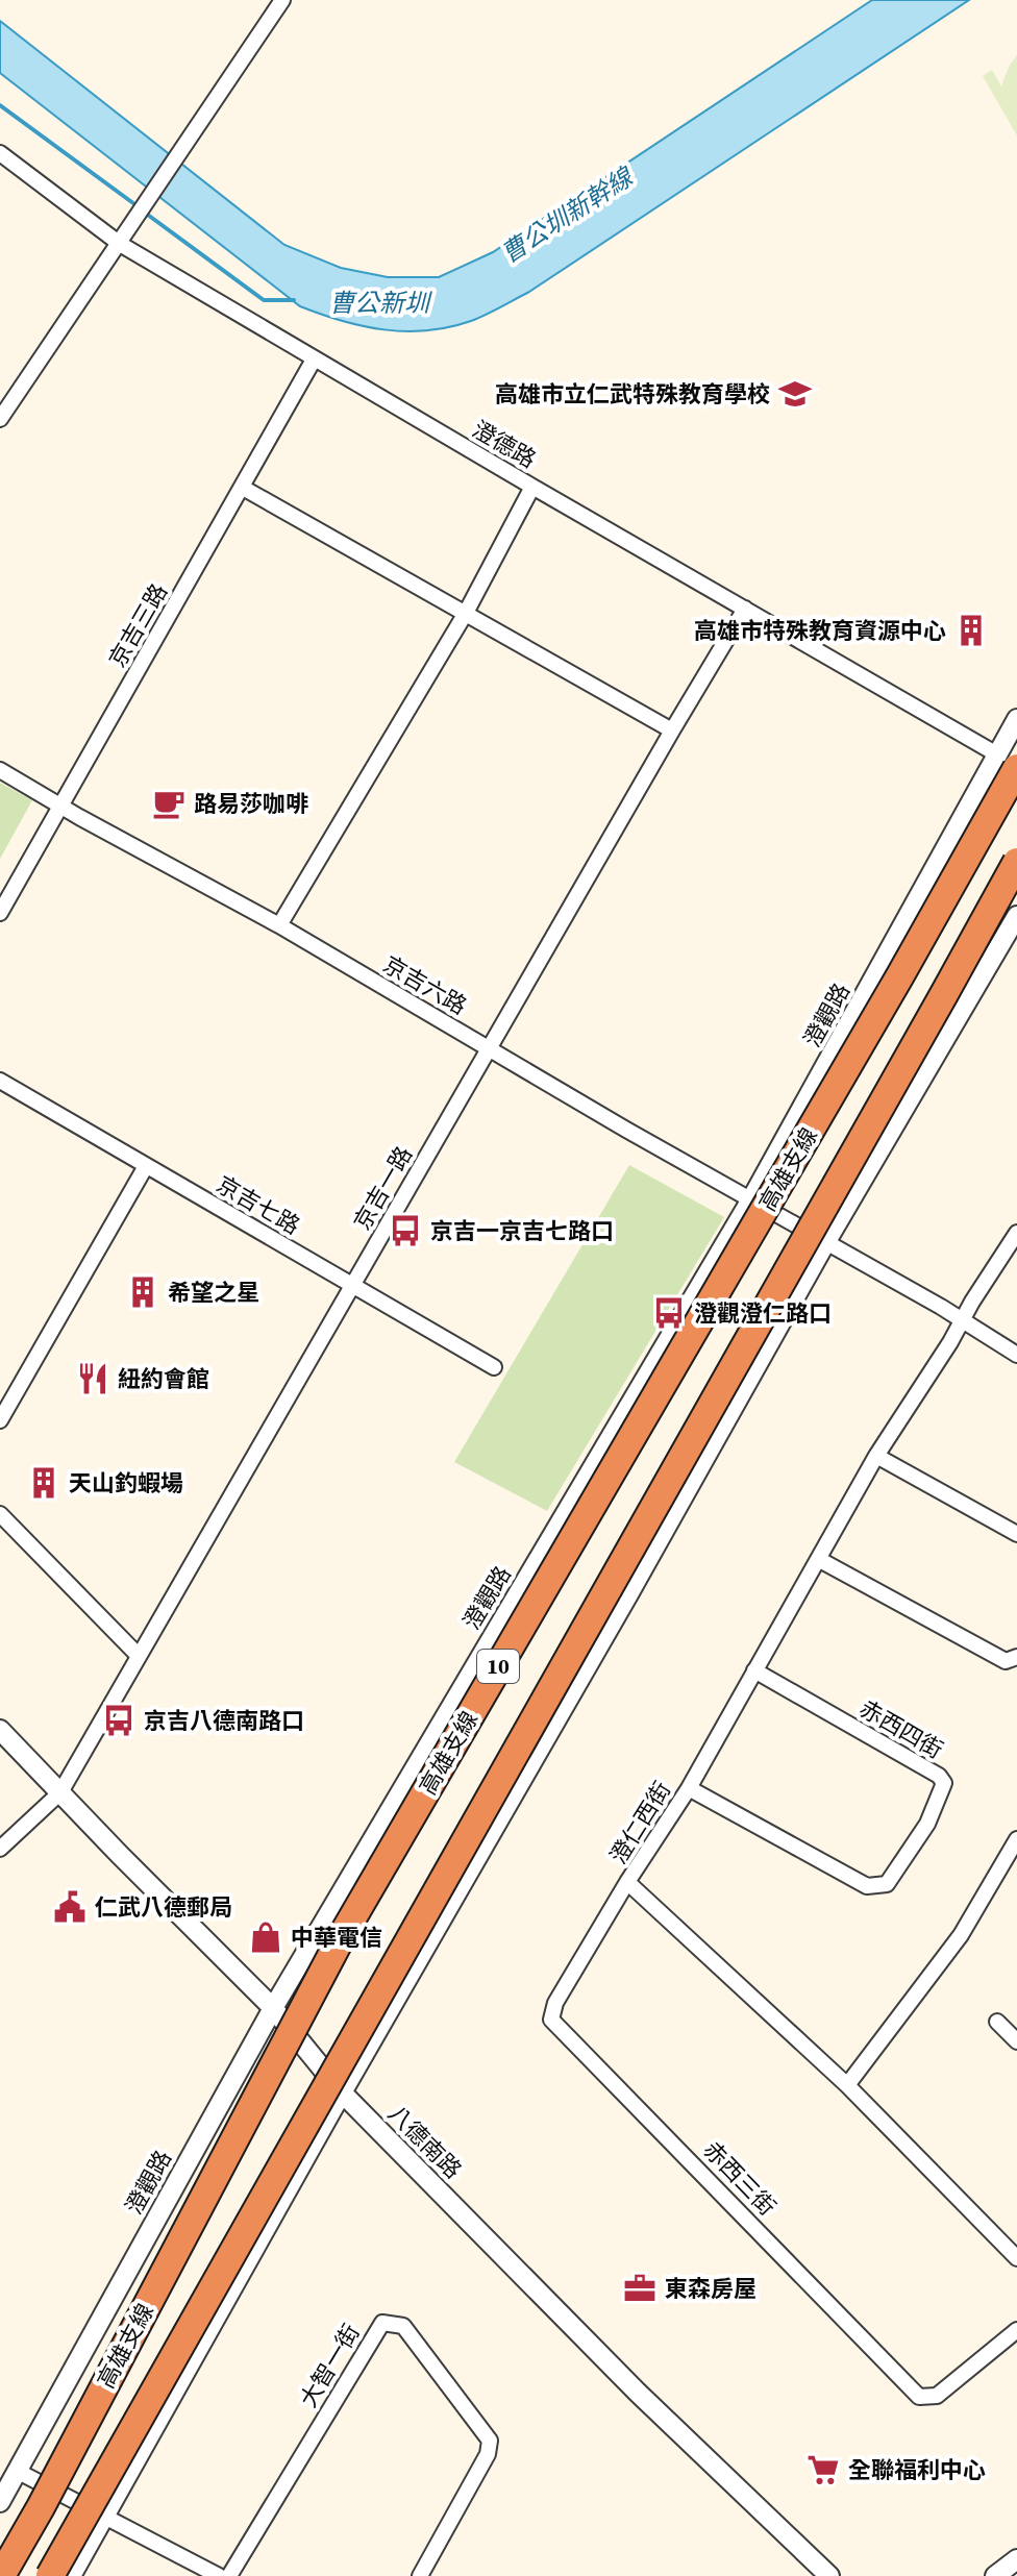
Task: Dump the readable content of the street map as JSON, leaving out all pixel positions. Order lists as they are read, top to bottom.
{
  "streets": {
    "highway": ["高雄支線", "10"],
    "street": [
      "澄德路",
      "京吉三路",
      "京吉六路",
      "澄觀路",
      "京吉一路",
      "京吉七路",
      "赤西四街",
      "澄仁西街",
      "八德南路",
      "赤西三街",
      "大智一街"
    ]
  },
  "crossings": [
    ["澄德路", "京吉三路"],
    ["澄德路", "澄觀路"],
    ["澄德路", "高雄支線"],
    ["澄德路", "京吉一路"],
    ["京吉三路", "京吉六路"],
    ["京吉六路", "澄觀路"],
    ["京吉六路", "京吉一路"],
    ["京吉六路", "澄仁西街"],
    ["澄觀路", "高雄支線"],
    ["澄觀路", "八德南路"],
    ["京吉一路", "京吉七路"],
    ["京吉一路", "八德南路"],
    ["赤西四街", "澄仁西街"],
    ["澄仁西街", "赤西三街"]
  ],
  "water": ["曹公圳新幹線", "曹公新圳"],
  "places": {
    "school or university": ["高雄市立仁武特殊教育學校"],
    "building": ["高雄市特殊教育資源中心", "希望之星", "天山釣蝦場"],
    "cafe": ["路易莎咖啡"],
    "bus stop": ["京吉一京吉七路口", "澄觀澄仁路口", "京吉八德南路口"],
    "restaurant": ["紐約會館"],
    "public building": ["仁武八德郵局"],
    "shop": ["中華電信"],
    "office": ["東森房屋"],
    "supermarket": ["全聯福利中心"]
  }
}
